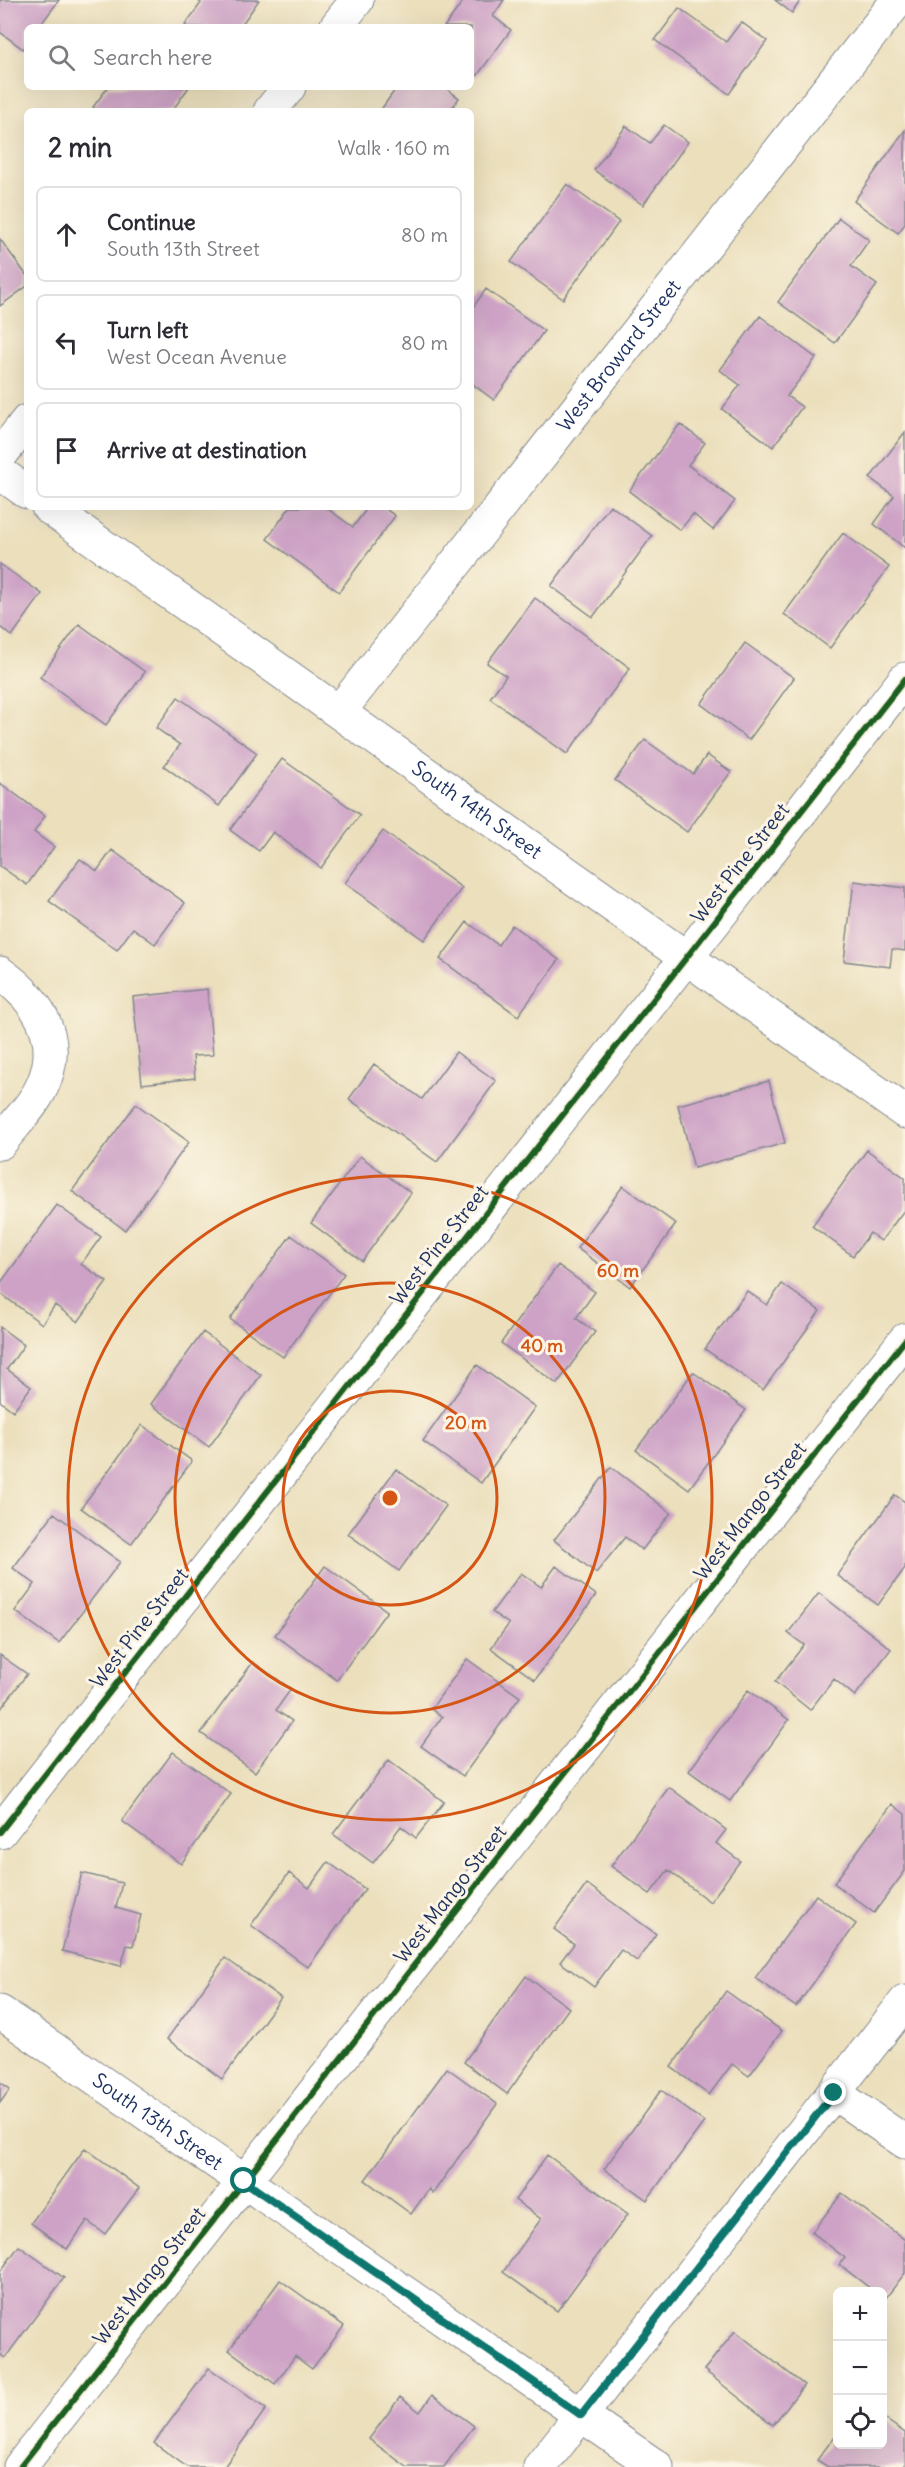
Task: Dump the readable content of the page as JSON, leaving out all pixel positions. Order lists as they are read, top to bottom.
{
  "streets": {
    "street": [
      "West Broward Street",
      "South 14th Street",
      "West Pine Street",
      "West Mango Street",
      "South 13th Street"
    ]
  },
  "crossings": [
    ["West Broward Street", "South 14th Street"],
    ["South 14th Street", "West Pine Street"],
    ["West Mango Street", "South 13th Street"]
  ],
  "page": {
    "search": "Search here",
    "heading": ["2 min", "Walk · 160 m"],
    "list": [
      ["Continue", "South 13th Street", "80 m"],
      ["Turn left", "West Ocean Avenue", "80 m"],
      "Arrive at destination"
    ],
    "map_buttons": ["+", "−"]
  },
  "rings": ["60 m", "40 m", "20 m"]
}
